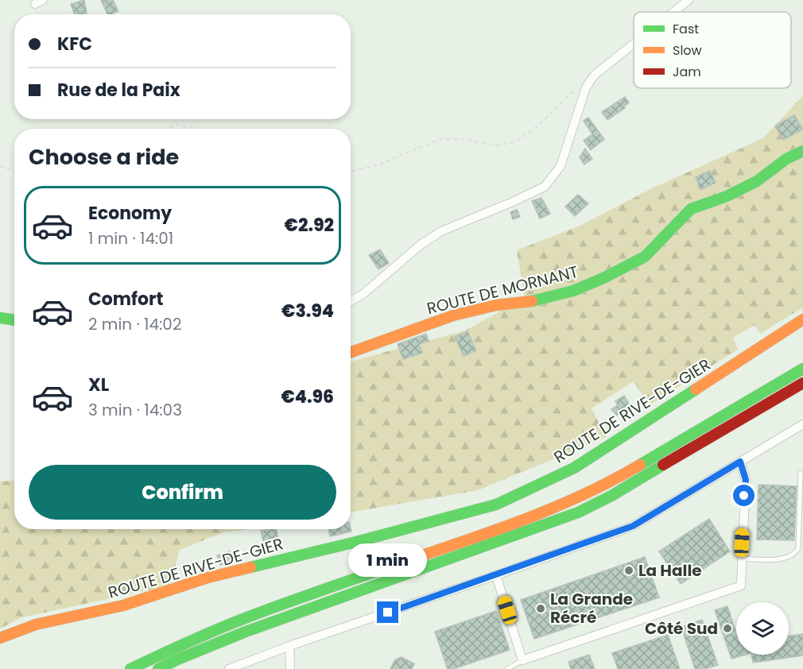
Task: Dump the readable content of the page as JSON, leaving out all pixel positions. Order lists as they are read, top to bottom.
{
  "streets": {
    "main road": ["ROUTE DE MORNANT", "ROUTE DE RIVE-DE-GIER"]
  },
  "places": ["La Halle", "La Grande Récré", "Côté Sud"],
  "legend": ["Fast", "Slow", "Jam"],
  "page": {
    "banner": ["KFC", "Rue de la Paix"],
    "heading": "Choose a ride",
    "list": [
      {
        "name": "Economy",
        "note": "1 min · 14:01",
        "value": "€2.92"
      },
      {
        "name": "Comfort",
        "note": "2 min · 14:02",
        "value": "€3.94"
      },
      {
        "name": "XL",
        "note": "3 min · 14:03",
        "value": "€4.96"
      }
    ],
    "buttons": "Confirm",
    "bubble": "1 min"
  }
}
